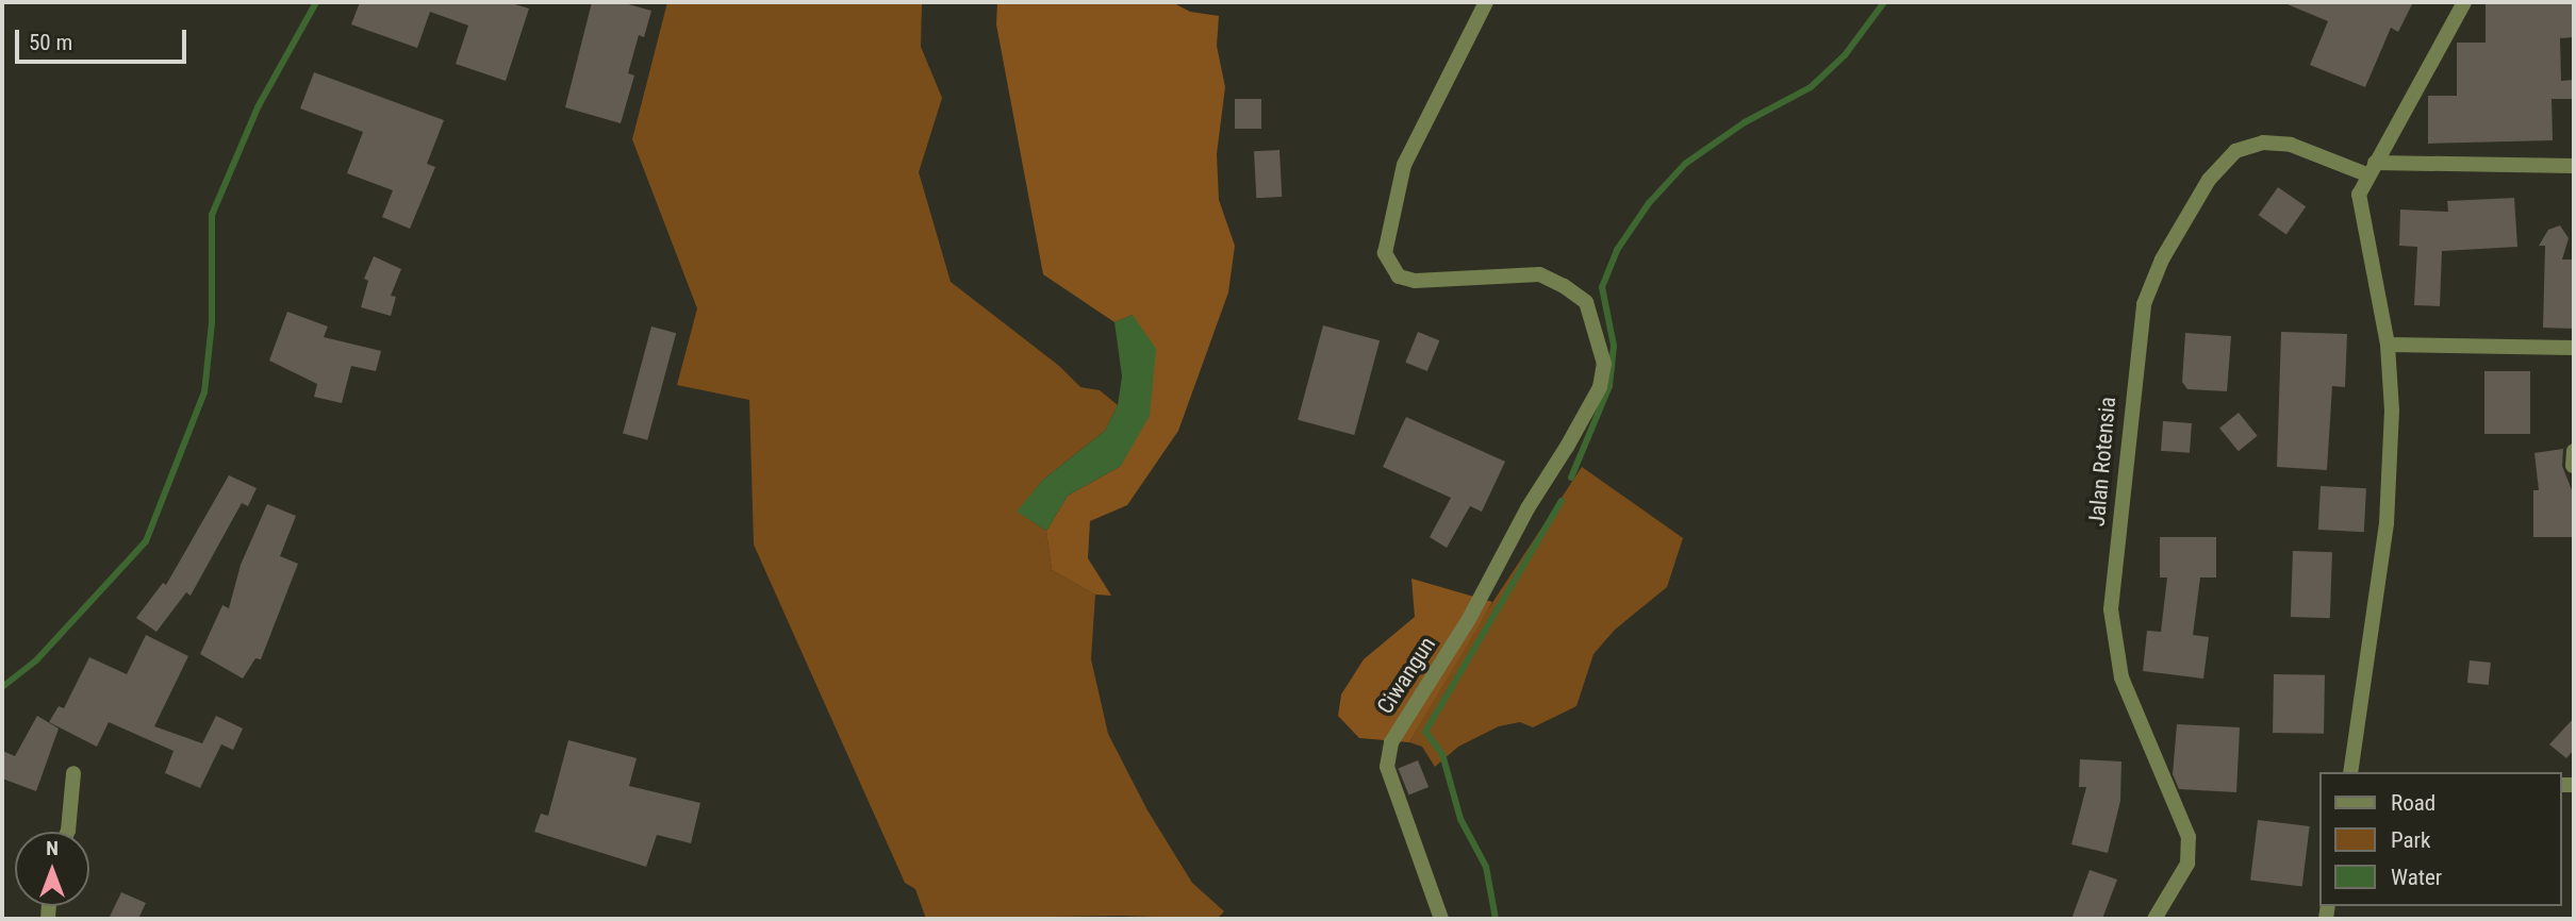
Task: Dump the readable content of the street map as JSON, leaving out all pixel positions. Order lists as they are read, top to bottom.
{
  "streets": {
    "street": ["Jalan Rotensia", "Ciwangun"]
  },
  "legend": ["Road", "Park", "Water"],
  "scale_bar": "50 m",
  "north": "top"
}
